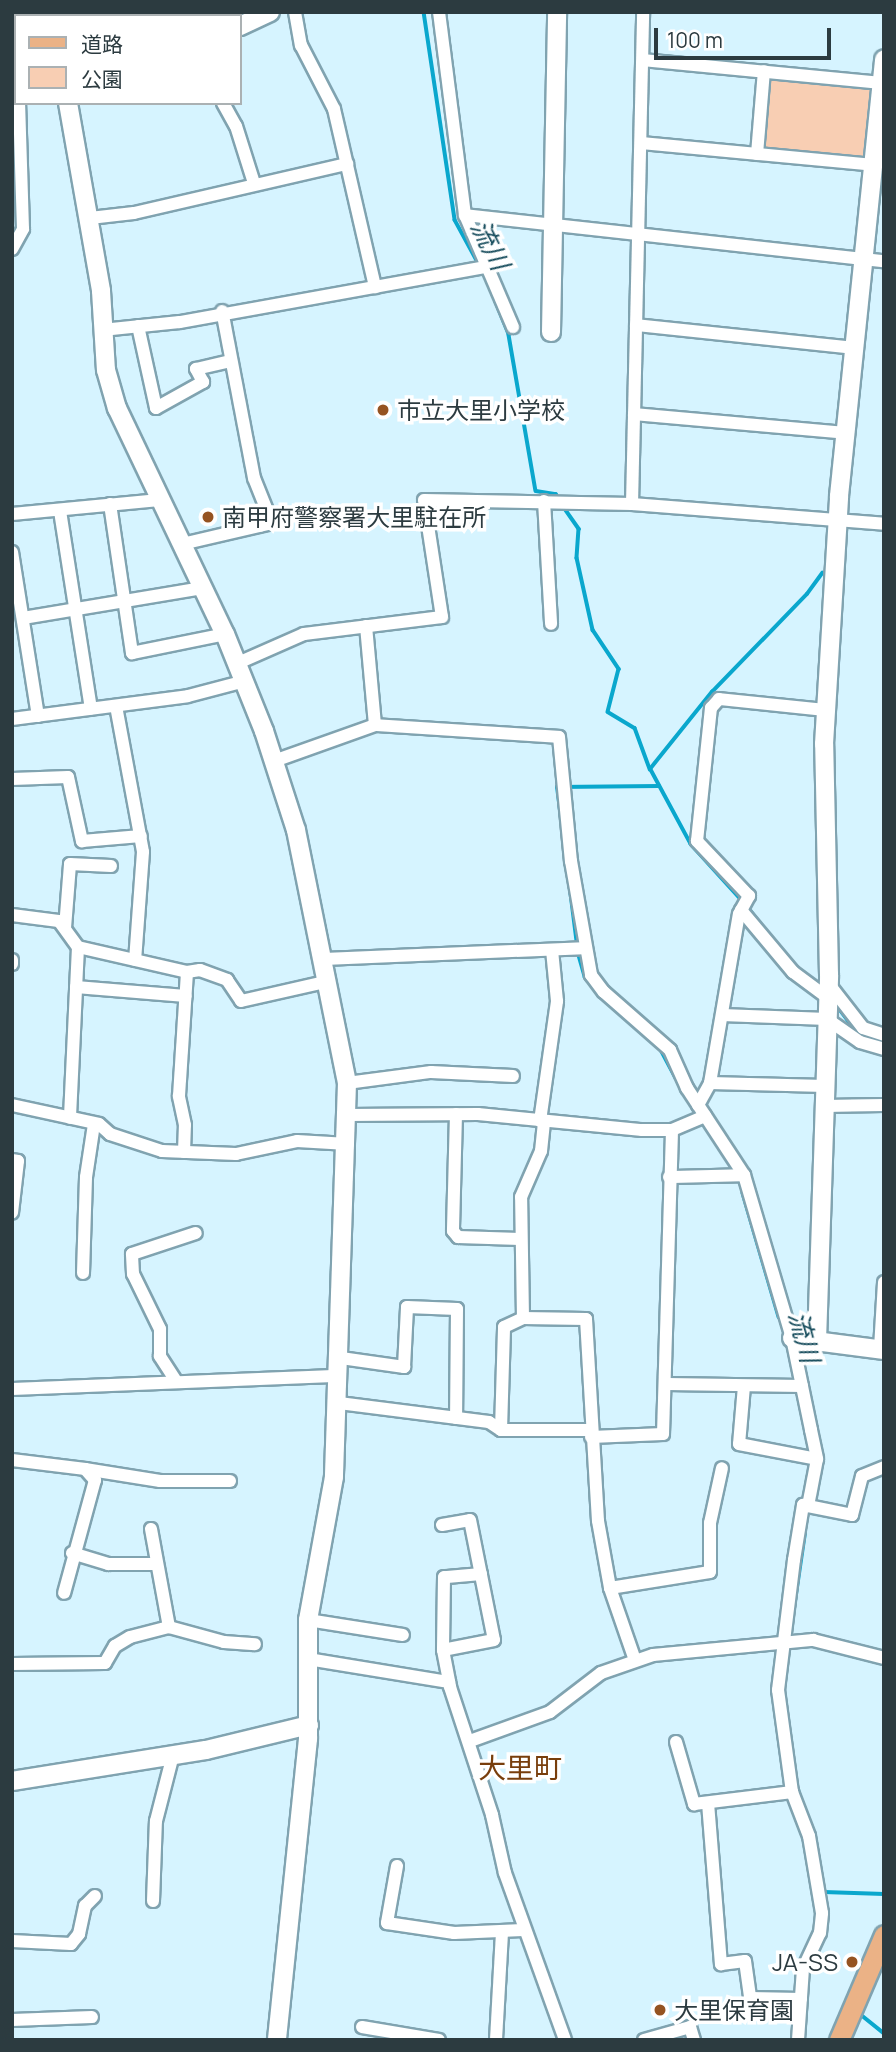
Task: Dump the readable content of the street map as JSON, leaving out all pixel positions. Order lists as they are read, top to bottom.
{
  "districts": ["大里町"],
  "water": ["流川"],
  "places": [
    "市立大里小学校",
    "南甲府警察署大里駐在所",
    "JA-SS",
    "大里保育園"
  ],
  "legend": ["道路", "公園"],
  "scale_bar": "100 m"
}
